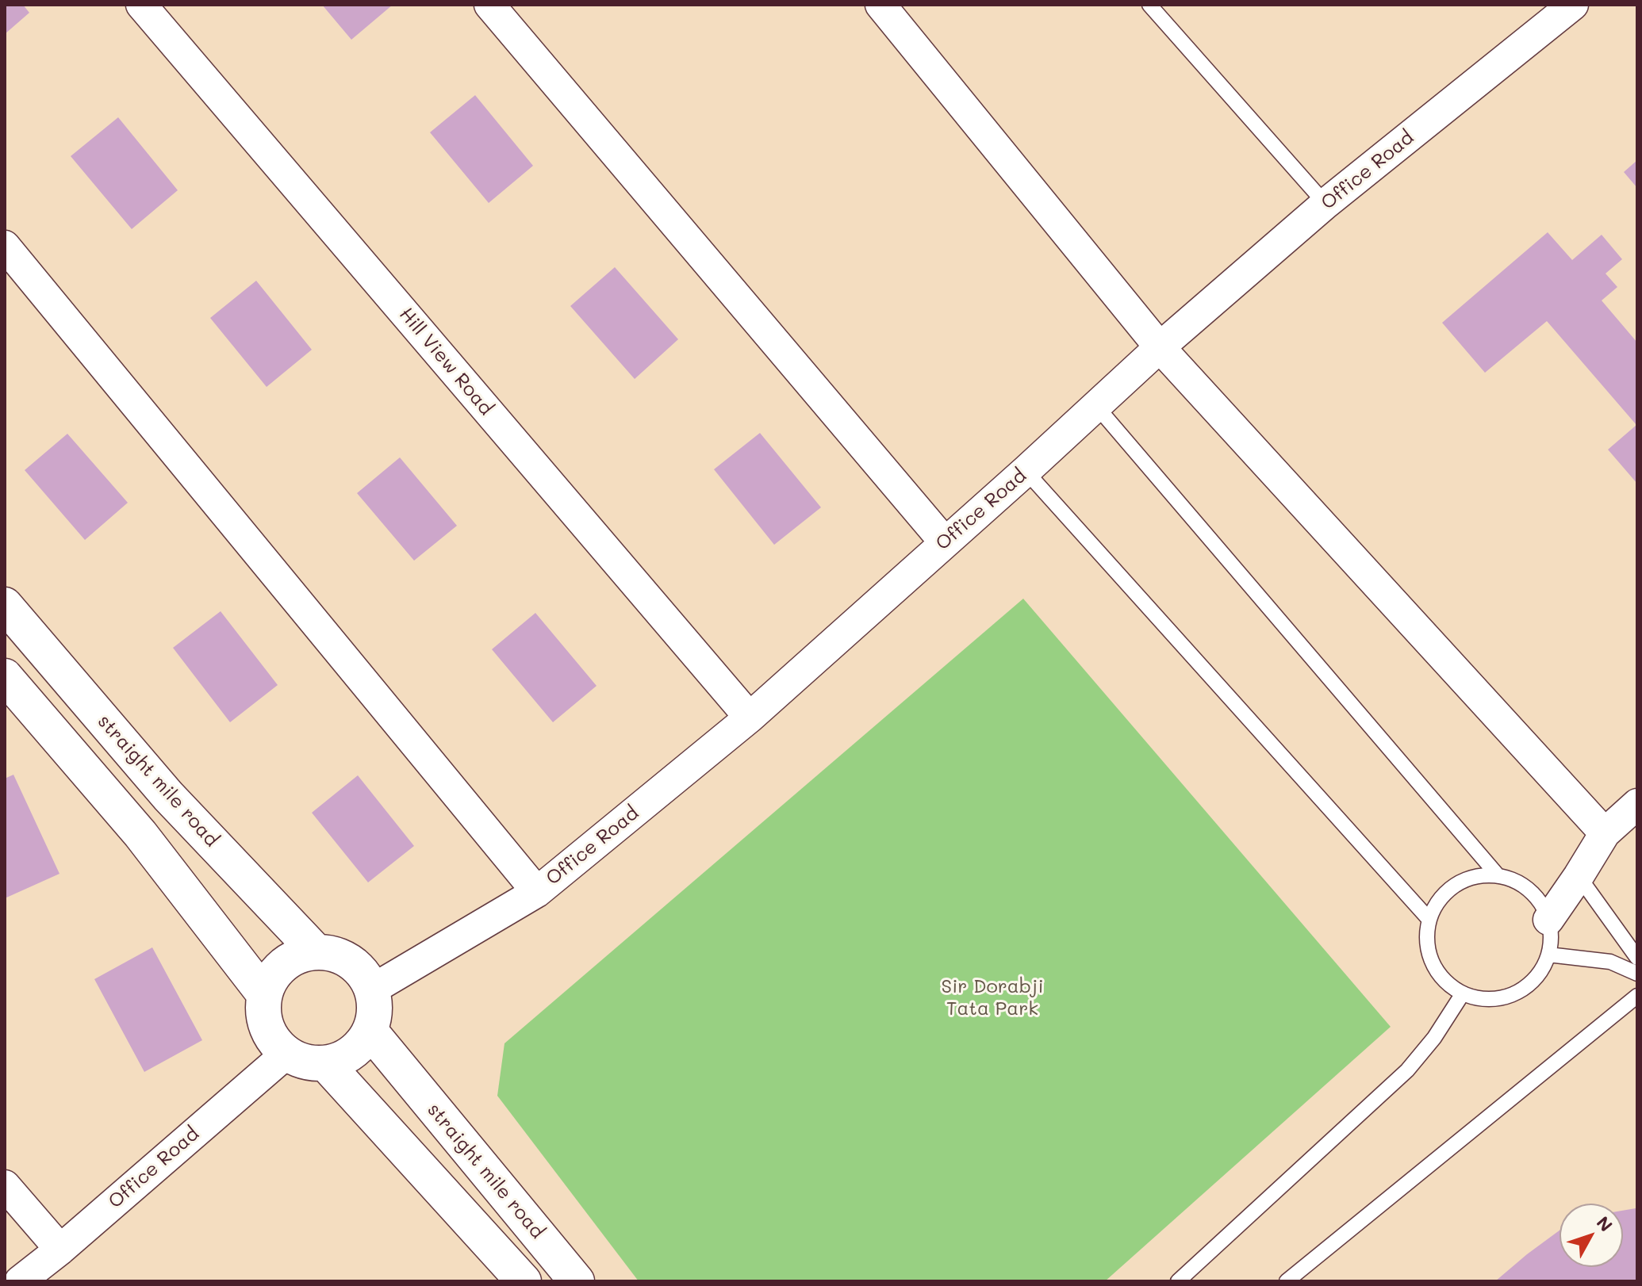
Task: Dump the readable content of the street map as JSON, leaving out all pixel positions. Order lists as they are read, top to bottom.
{
  "streets": {
    "street": ["Office Road", "Hill View Road", "straight mile road"]
  },
  "crossings": [
    ["Office Road", "Hill View Road"],
    ["Office Road", "straight mile road"]
  ],
  "parks": ["Sir Dorabji Tata Park"],
  "north": "top right"
}
